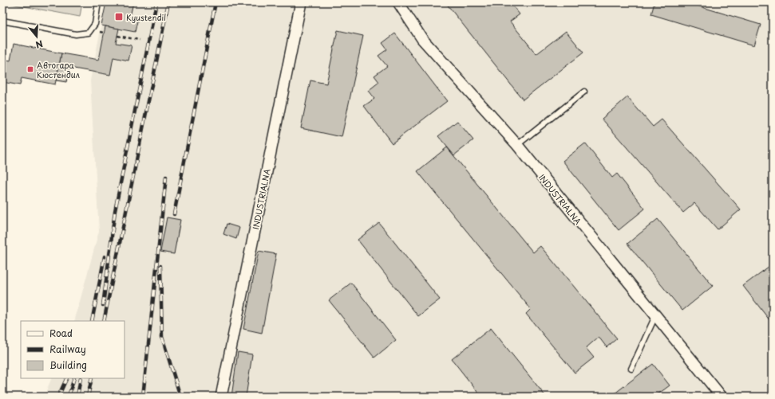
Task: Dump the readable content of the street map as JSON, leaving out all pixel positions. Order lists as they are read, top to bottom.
{
  "streets": {
    "street": ["INDUSTRIALNA"]
  },
  "places": {
    "transit": ["Kyustendil", "Автогара Кюстендил"]
  },
  "legend": ["Road", "Railway", "Building"],
  "north": "bottom"
}
